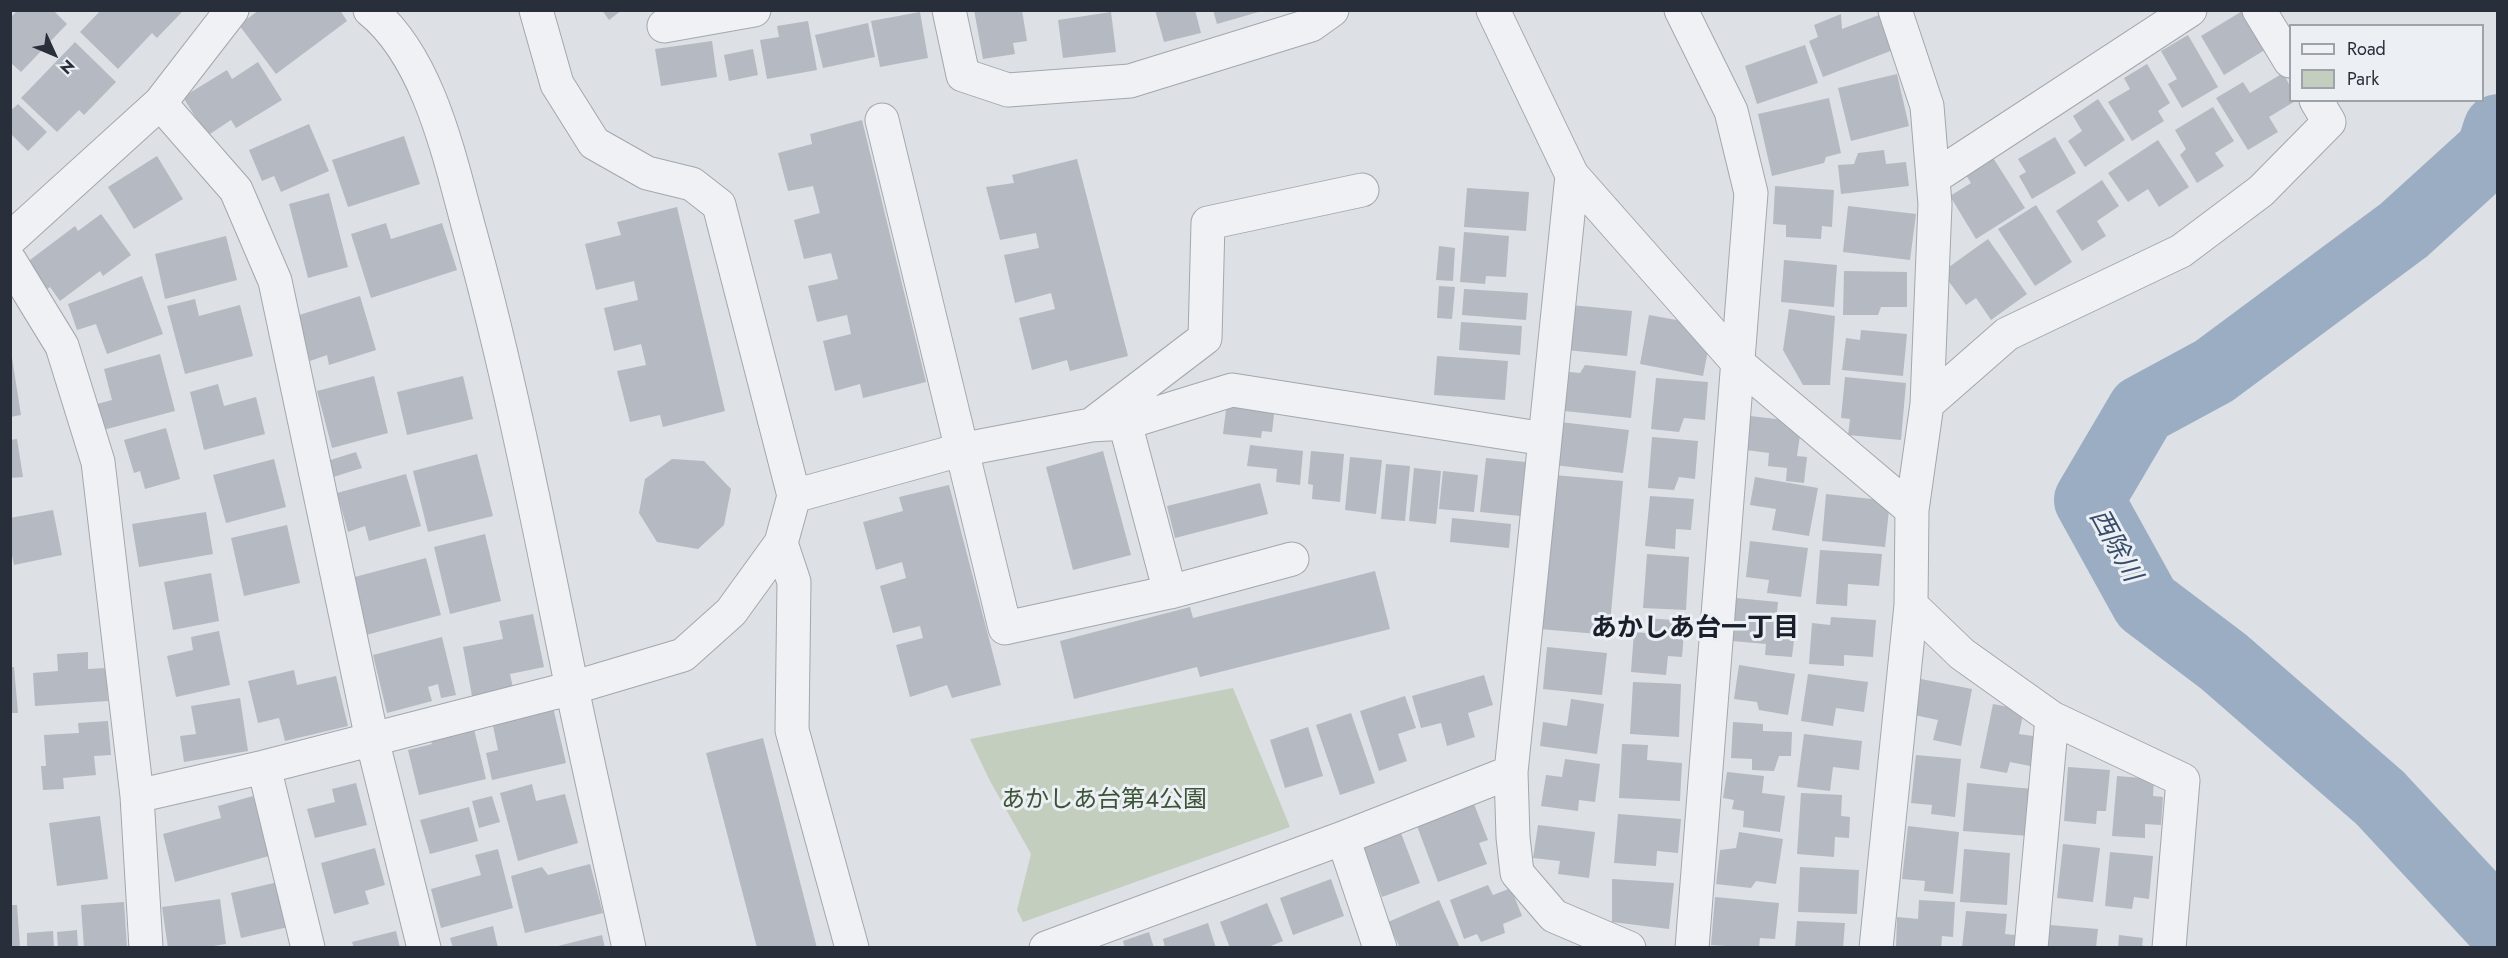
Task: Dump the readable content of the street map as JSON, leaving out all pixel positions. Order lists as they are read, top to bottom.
{
  "districts": ["あかしあ台一丁目"],
  "water": ["西除川"],
  "parks": ["あかしあ台第４公園"],
  "legend": ["Road", "Park"],
  "north": "bottom right"
}
